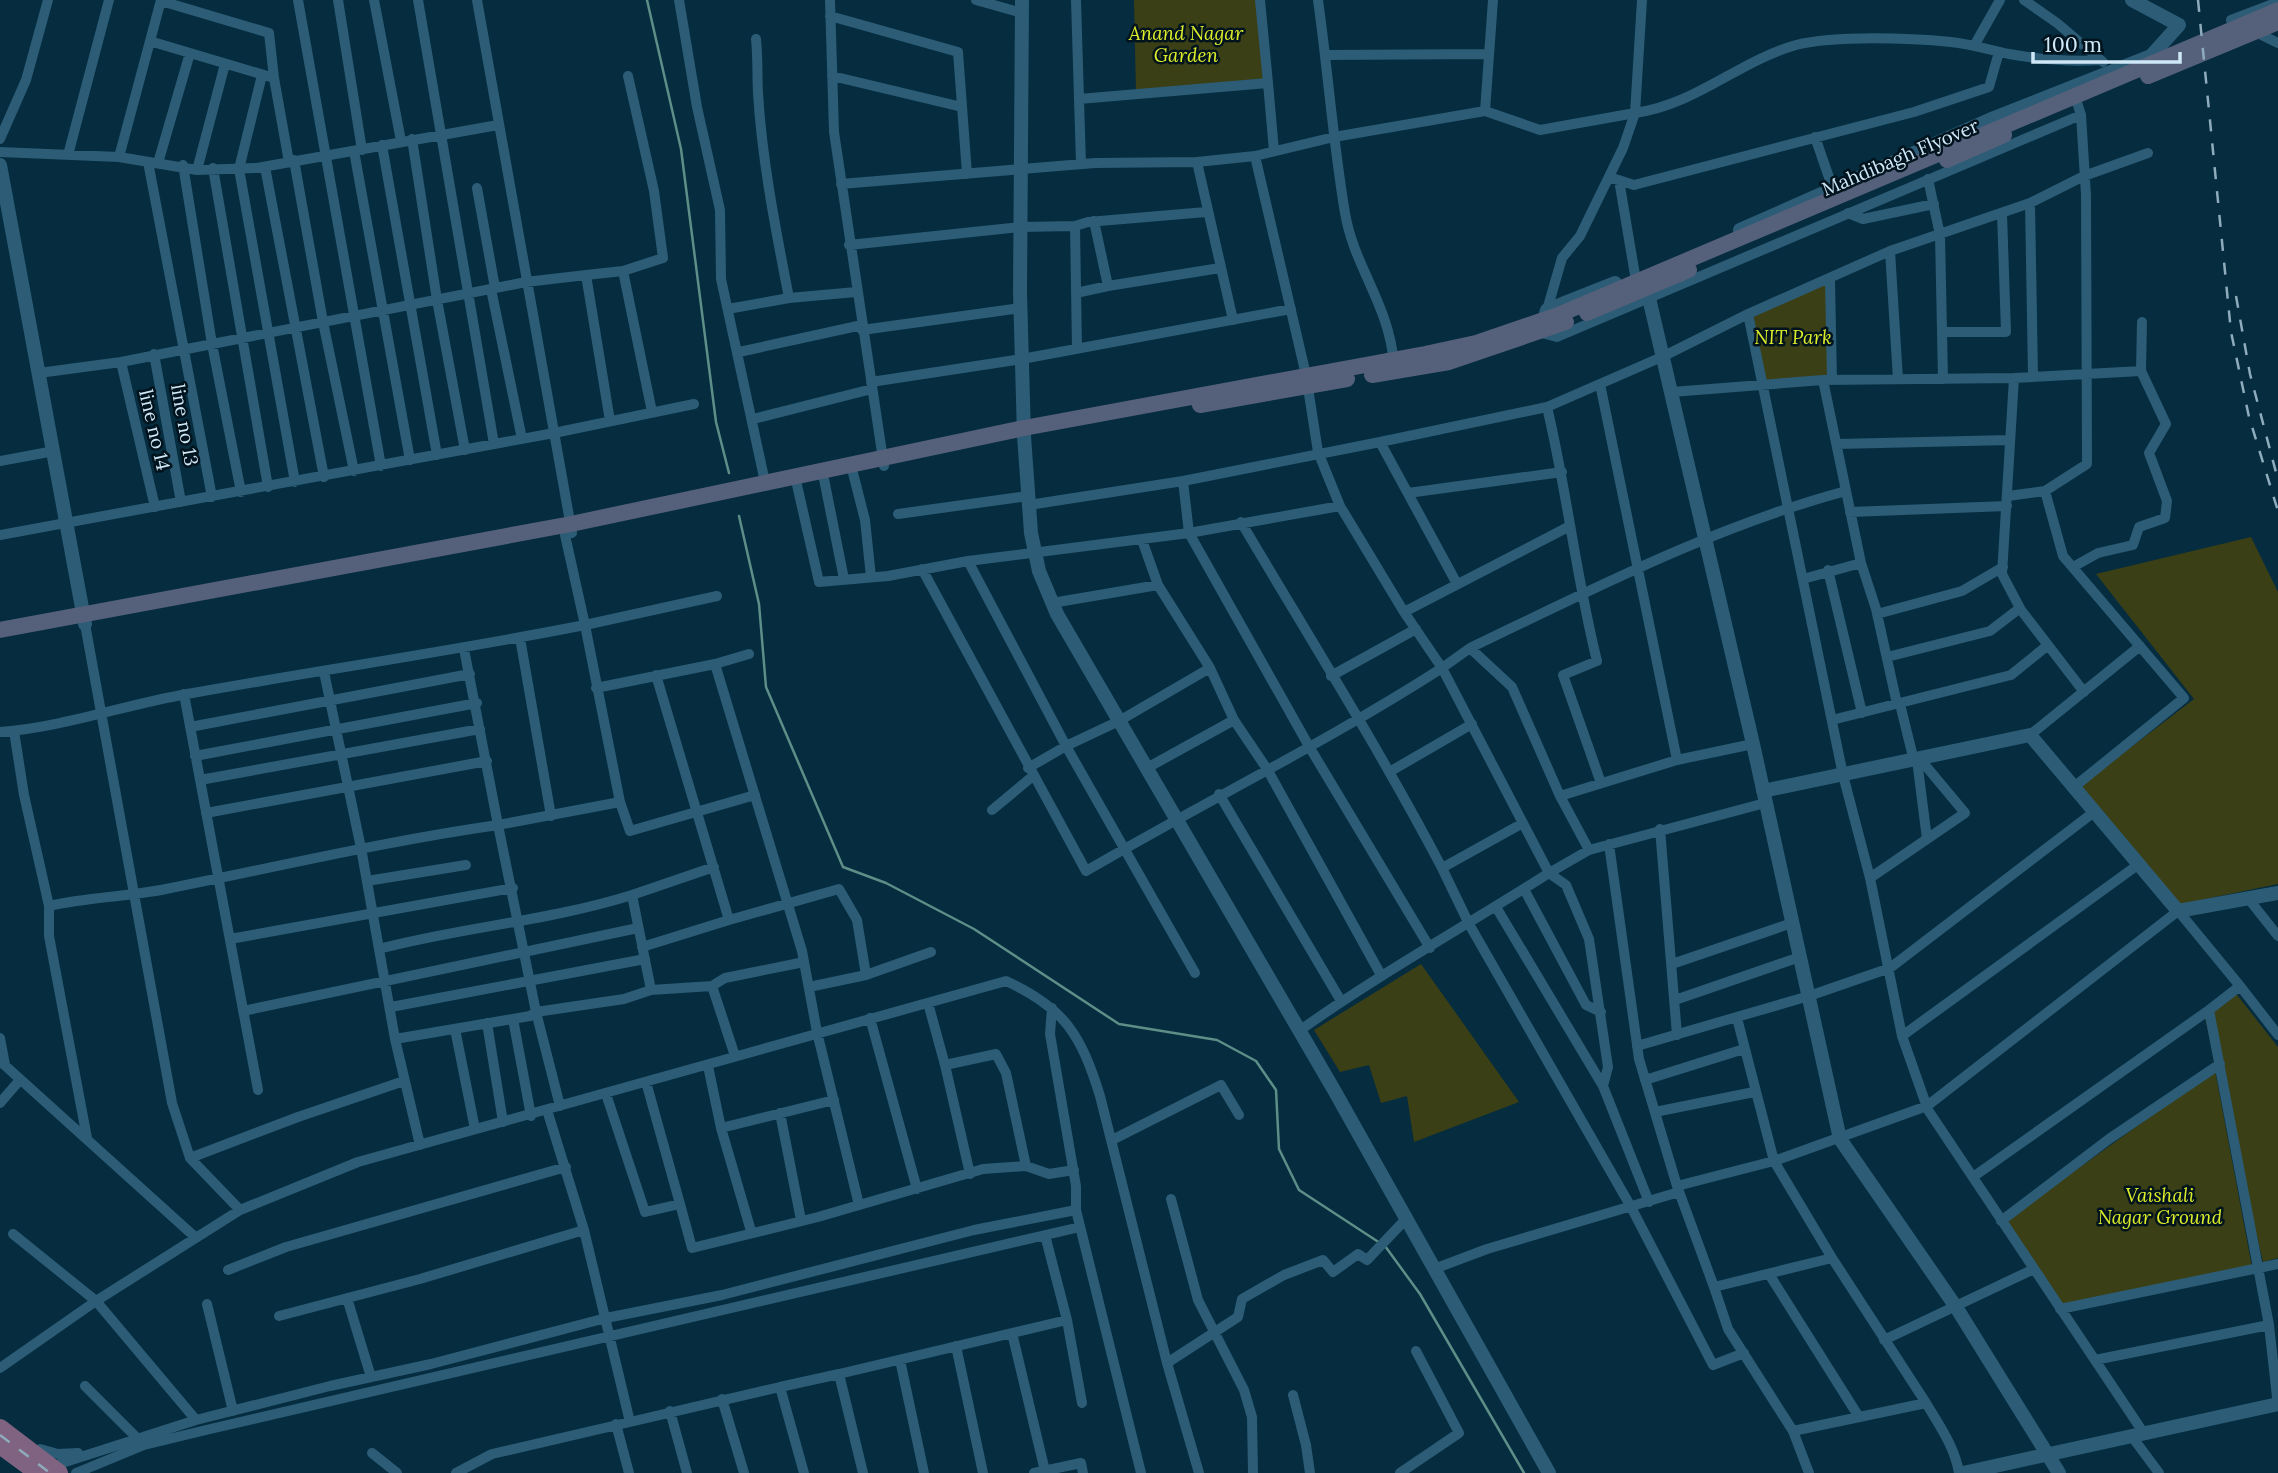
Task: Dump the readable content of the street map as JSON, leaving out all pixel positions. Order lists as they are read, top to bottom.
{
  "streets": {
    "main road": ["Mahdibagh Flyover"],
    "street": ["line no 13", "line no 14"]
  },
  "parks": ["Anand Nagar Garden", "NIT Park", "Vaishali Nagar Ground"],
  "scale_bar": "100 m"
}
